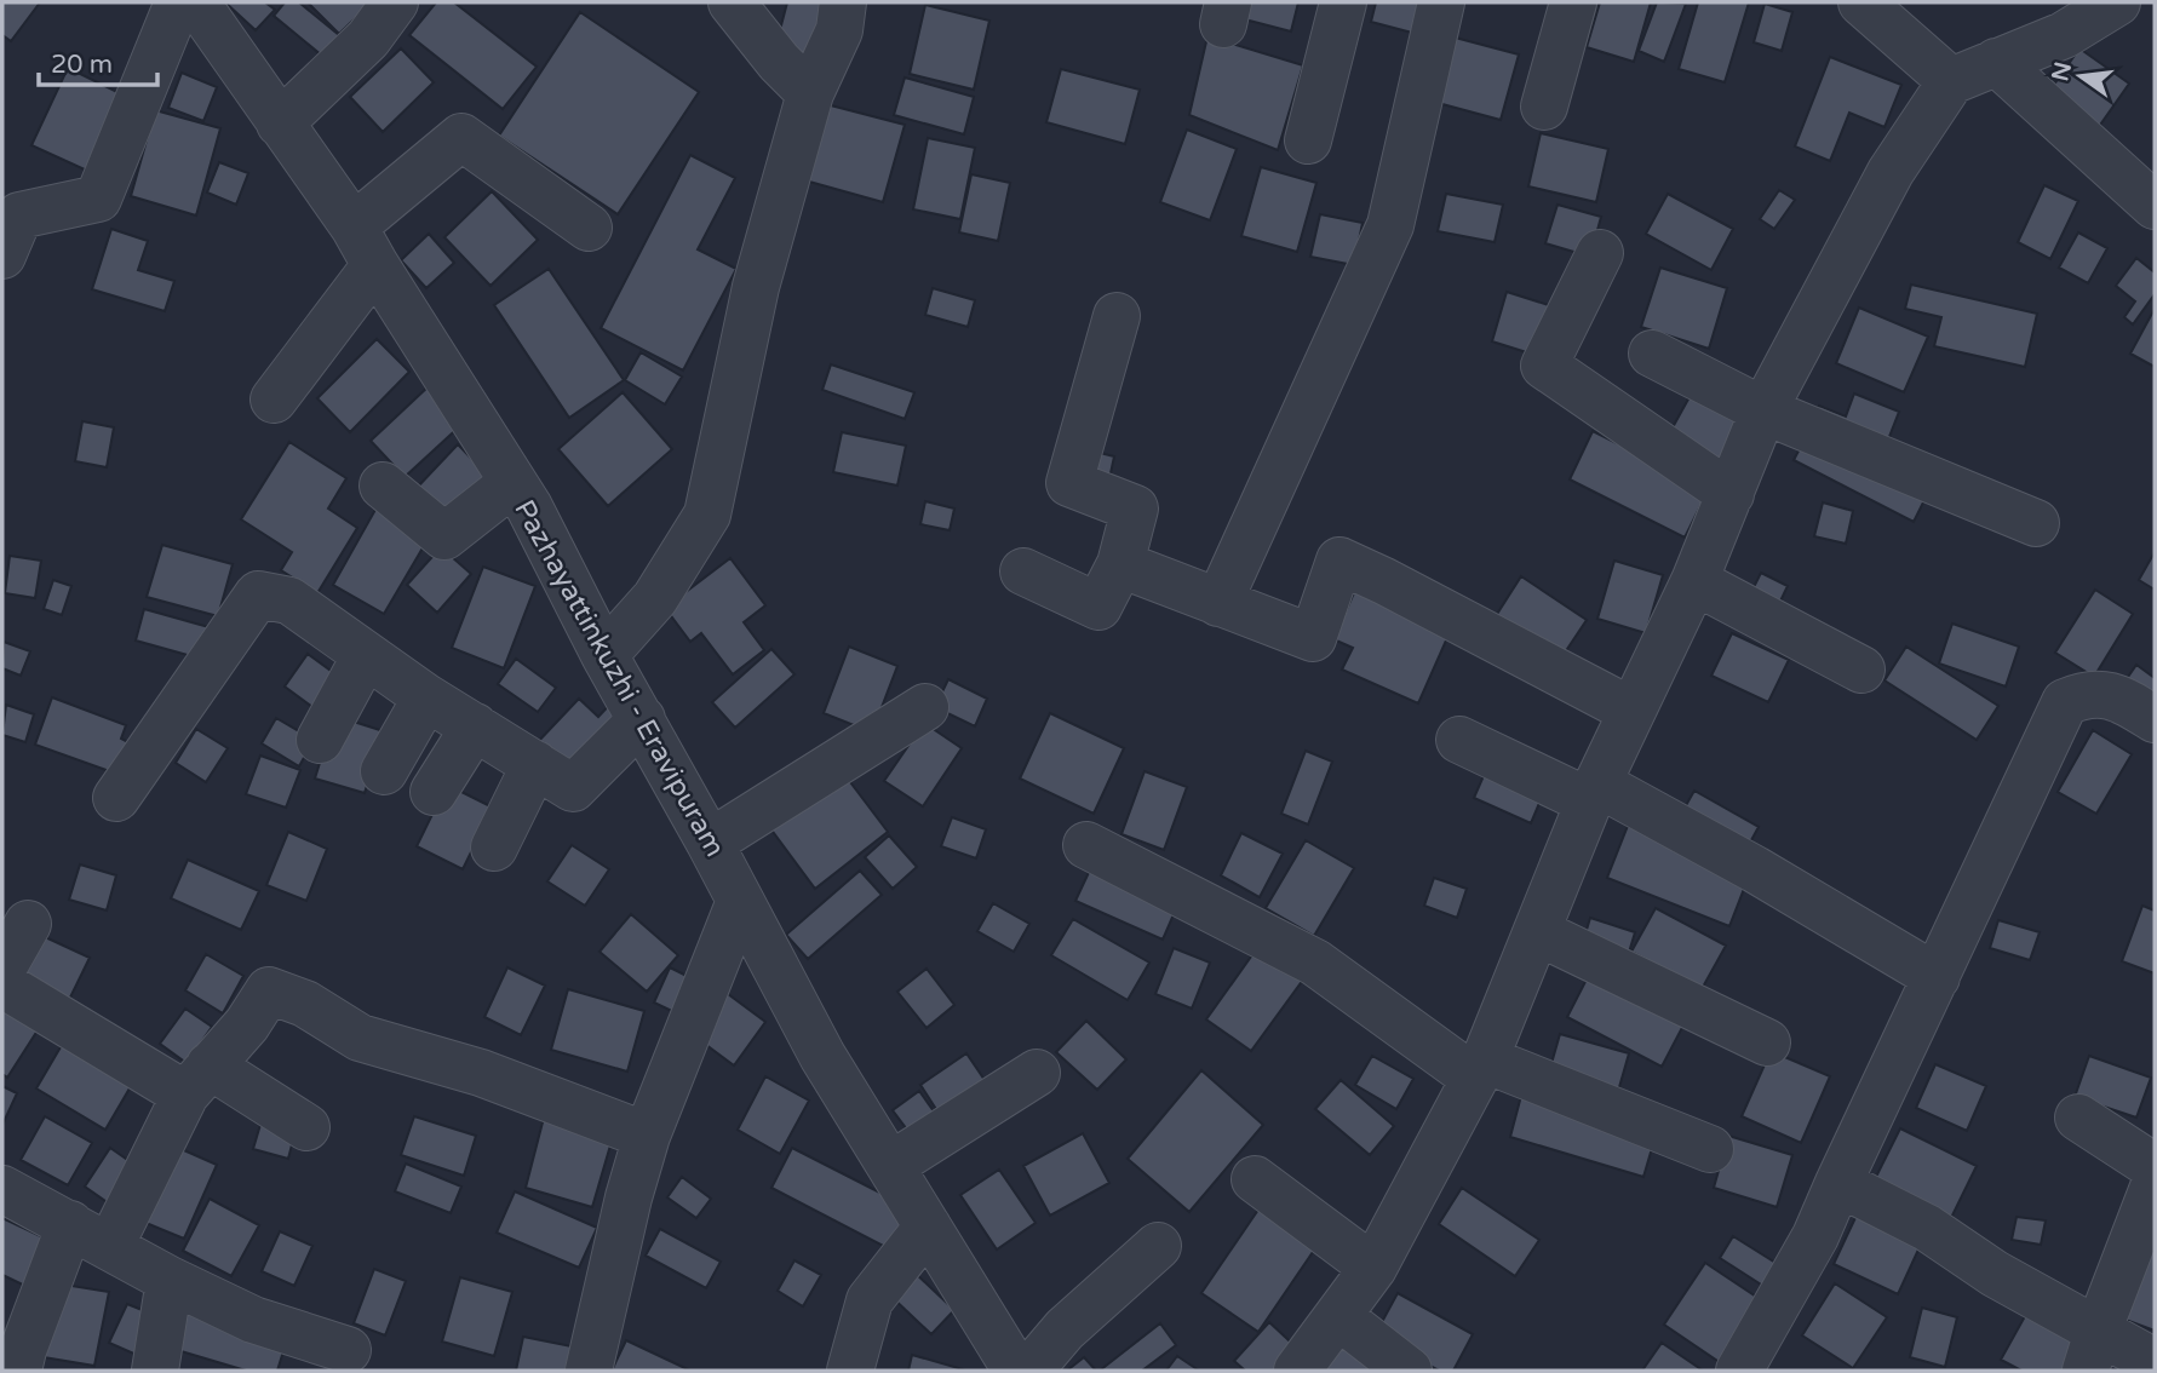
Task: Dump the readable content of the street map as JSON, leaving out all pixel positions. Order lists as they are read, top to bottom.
{
  "streets": {
    "street": ["Pazhayattinkuzhi - Eravipuram"]
  },
  "scale_bar": "20 m",
  "north": "left"
}
